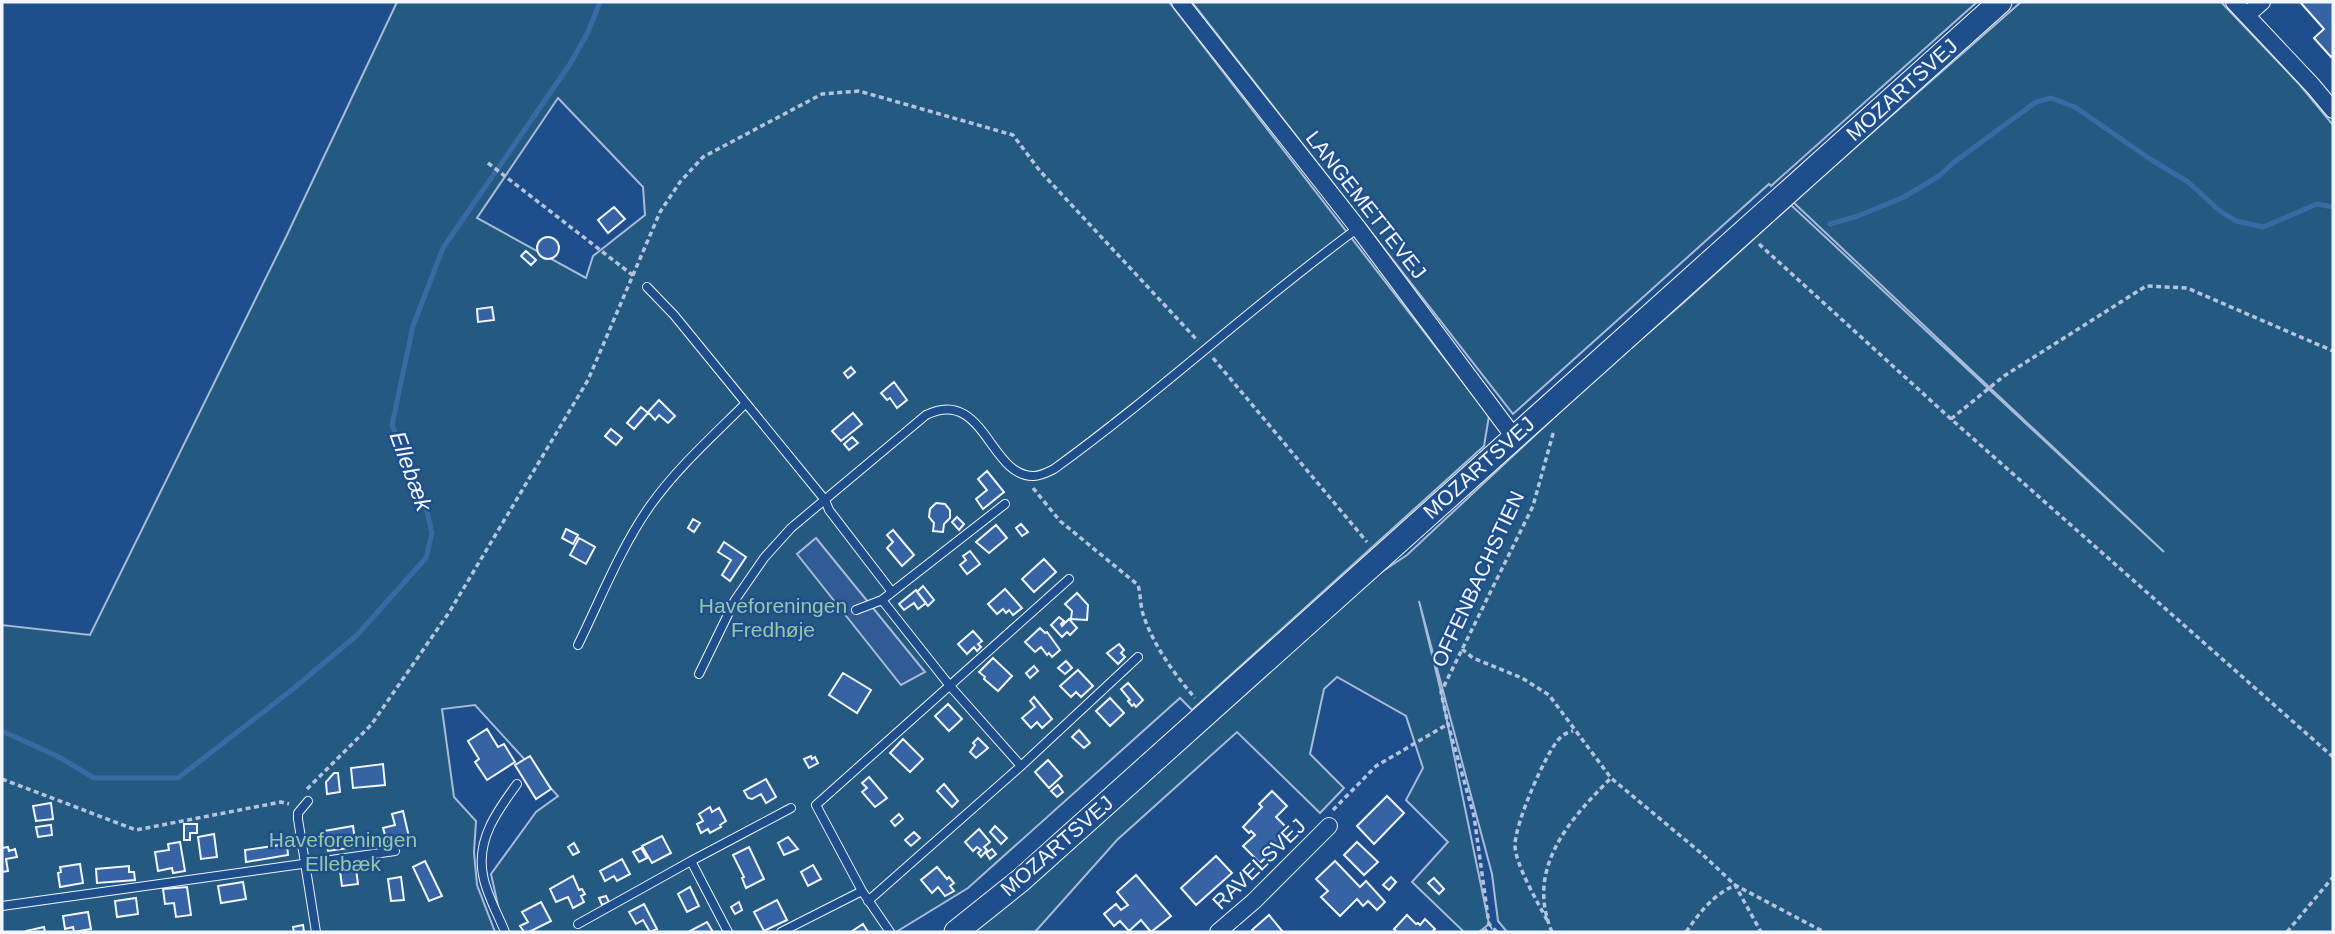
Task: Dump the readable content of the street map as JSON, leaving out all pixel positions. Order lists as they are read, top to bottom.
{
  "streets": {
    "street": ["MOZARTSVEJ", "LANGEMETTEVEJ", "RAVELSVEJ"],
    "path": ["OFFENBACHSTIEN"]
  },
  "crossings": [
    ["MOZARTSVEJ", "LANGEMETTEVEJ"]
  ],
  "water": ["Ellebæk"],
  "parks": ["Haveforeningen Fredhøje", "Haveforeningen Ellebæk"]
}
